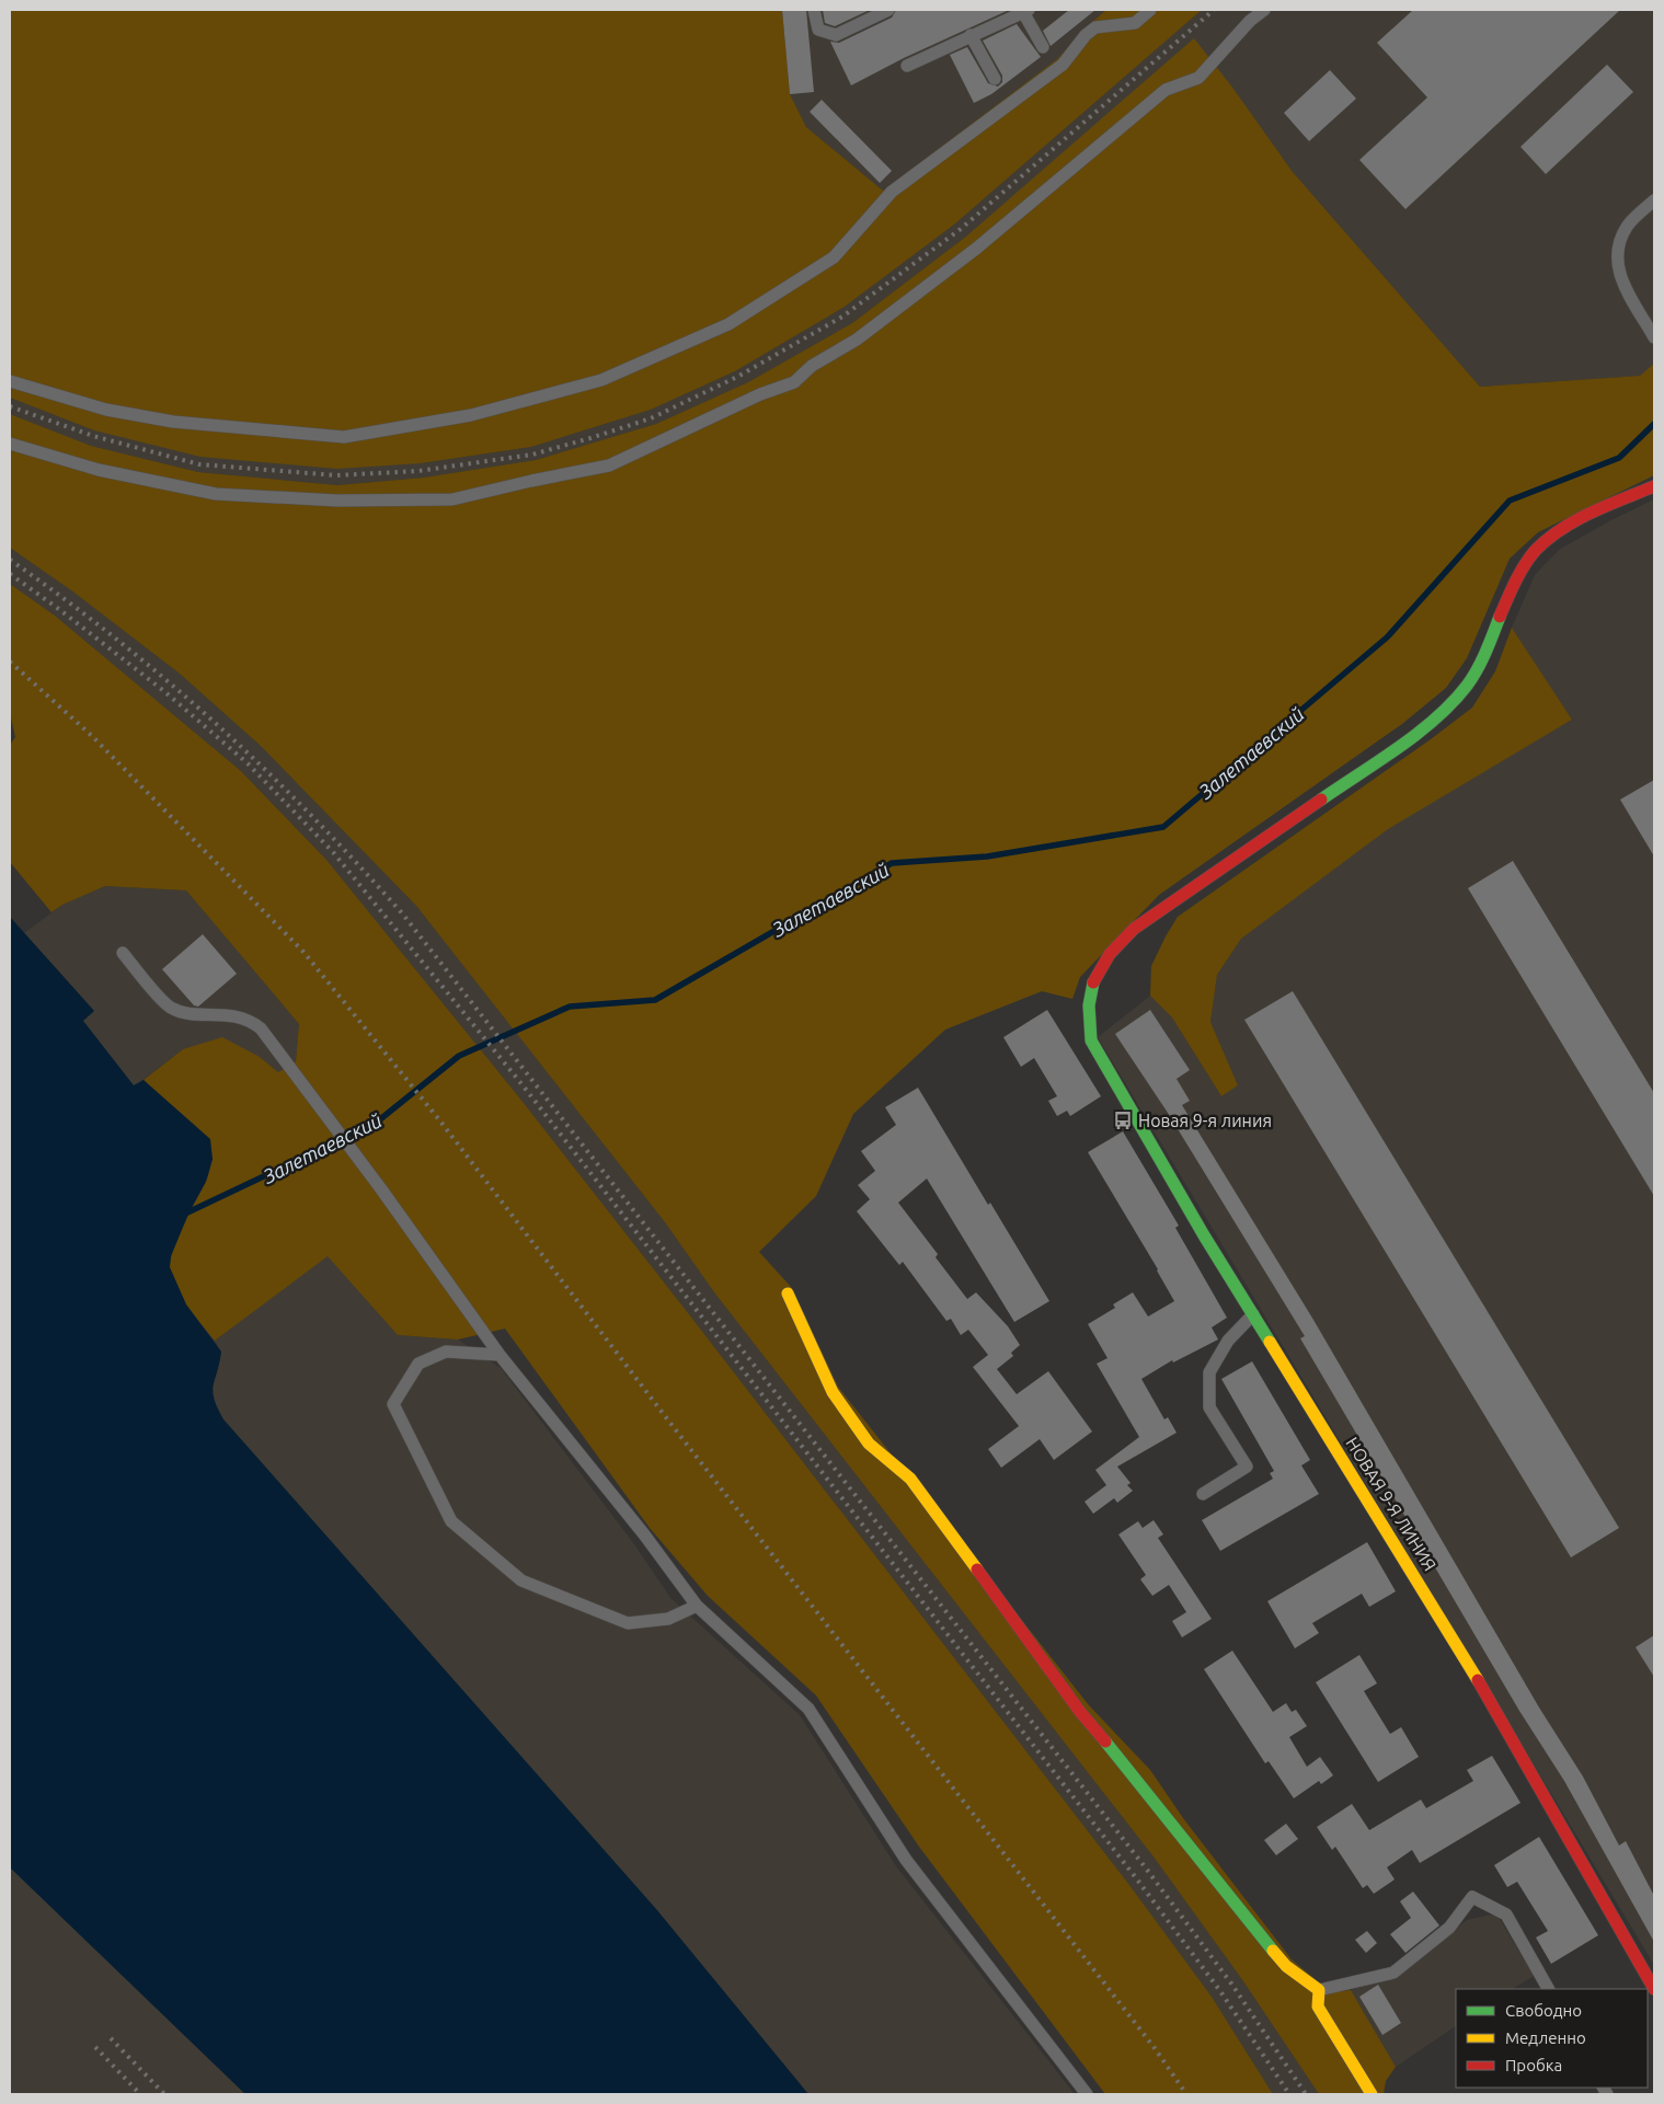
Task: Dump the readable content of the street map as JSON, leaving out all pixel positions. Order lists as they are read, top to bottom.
{
  "streets": {
    "street": ["НОВАЯ 9-Я ЛИНИЯ"]
  },
  "water": ["Залетаевский"],
  "places": {
    "bus stop": ["Новая 9-я линия"]
  },
  "legend": ["Свободно", "Медленно", "Пробка"]
}
